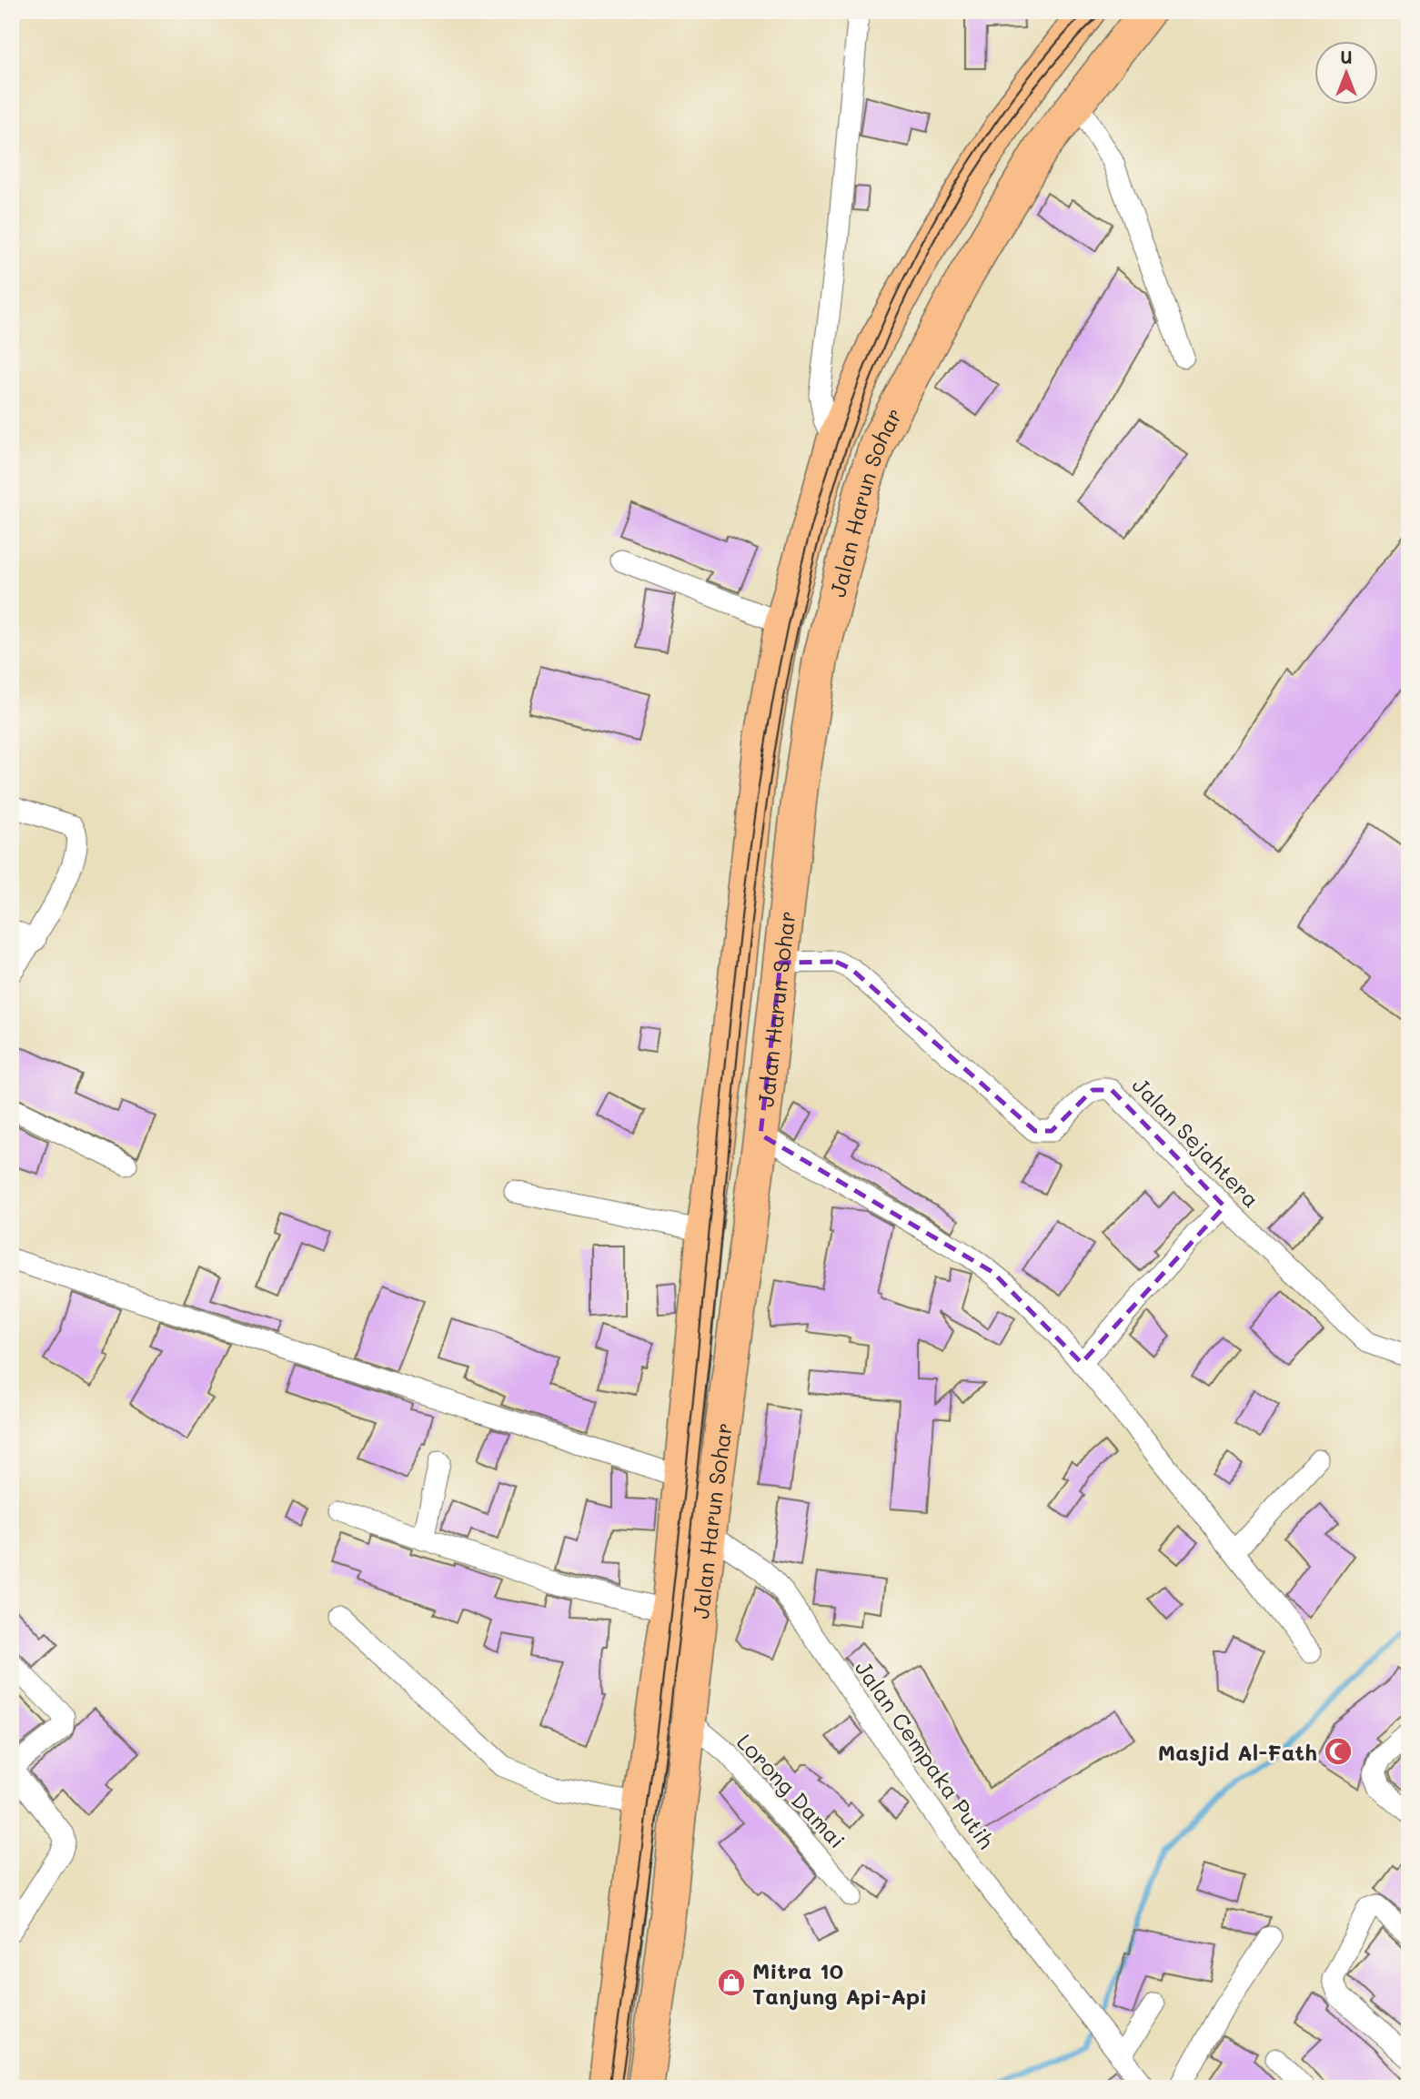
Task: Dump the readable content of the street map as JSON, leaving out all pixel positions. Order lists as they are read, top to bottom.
{
  "streets": {
    "highway": ["Jalan Harun Sohar"],
    "street": ["Jalan Sejahtera", "Jalan Cempaka Putih", "Lorong Damai"]
  },
  "crossings": [
    ["Jalan Harun Sohar", "Jalan Sejahtera"],
    ["Jalan Harun Sohar", "Jalan Cempaka Putih"],
    ["Jalan Harun Sohar", "Lorong Damai"]
  ],
  "places": {
    "mosque": ["Masjid Al-Fath"],
    "shop": ["Mitra 10 Tanjung Api-Api"]
  },
  "north": "top"
}
